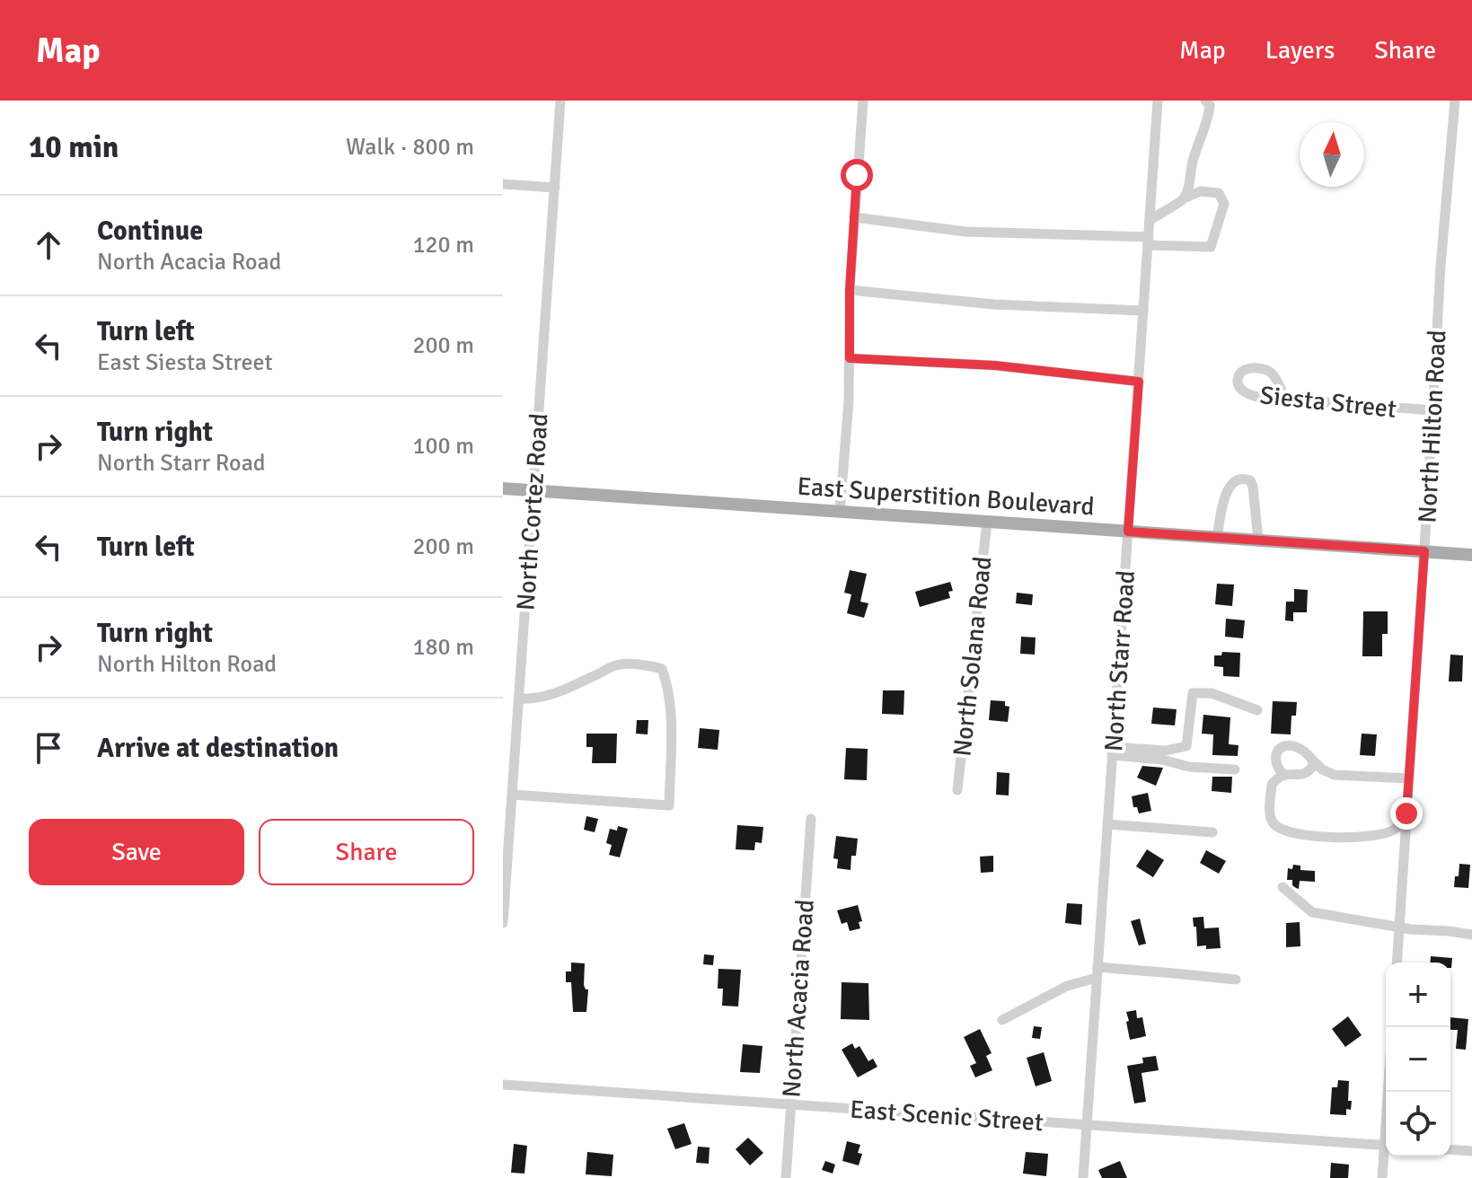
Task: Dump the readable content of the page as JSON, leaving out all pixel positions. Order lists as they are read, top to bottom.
{
  "streets": {
    "main road": ["East Superstition Boulevard"],
    "street": [
      "Siesta Street",
      "North Hilton Road",
      "North Cortez Road",
      "North Solana Road",
      "North Starr Road",
      "North Acacia Road",
      "East Scenic Street"
    ]
  },
  "crossings": [
    ["Siesta Street", "North Hilton Road"],
    ["North Hilton Road", "East Superstition Boulevard"],
    ["East Superstition Boulevard", "North Cortez Road"],
    ["East Superstition Boulevard", "North Solana Road"],
    ["East Superstition Boulevard", "North Starr Road"],
    ["North Starr Road", "East Scenic Street"],
    ["North Acacia Road", "East Scenic Street"]
  ],
  "north": "top",
  "page": {
    "header": "Map",
    "nav": ["Map", "Layers", "Share"],
    "heading": ["10 min", "Walk · 800 m"],
    "list": [
      ["Continue", "North Acacia Road", "120 m"],
      ["Turn left", "East Siesta Street", "200 m"],
      ["Turn right", "North Starr Road", "100 m"],
      ["Turn left", "200 m"],
      ["Turn right", "North Hilton Road", "180 m"],
      "Arrive at destination"
    ],
    "buttons": ["Save", "Share"],
    "map_buttons": ["+", "−"]
  }
}
